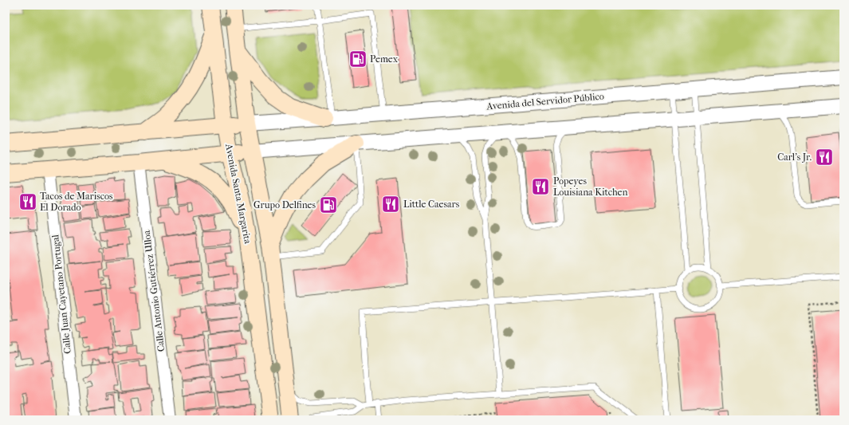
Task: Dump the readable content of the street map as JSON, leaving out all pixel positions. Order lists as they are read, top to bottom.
{
  "streets": {
    "main road": ["Avenida Santa Margarita"],
    "street": ["Avenida del Servidor Público", "Calle Antonio Gutiérrez Ulloa", "Calle Juan Cayetano Portugal"]
  },
  "places": {
    "fuel station": ["Pemex", "Grupo Delfines"],
    "restaurant": [
      "Carl's Jr.",
      "Popeyes Louisiana Kitchen",
      "Tacos de Mariscos El Dorado",
      "Little Caesars"
    ]
  }
}
